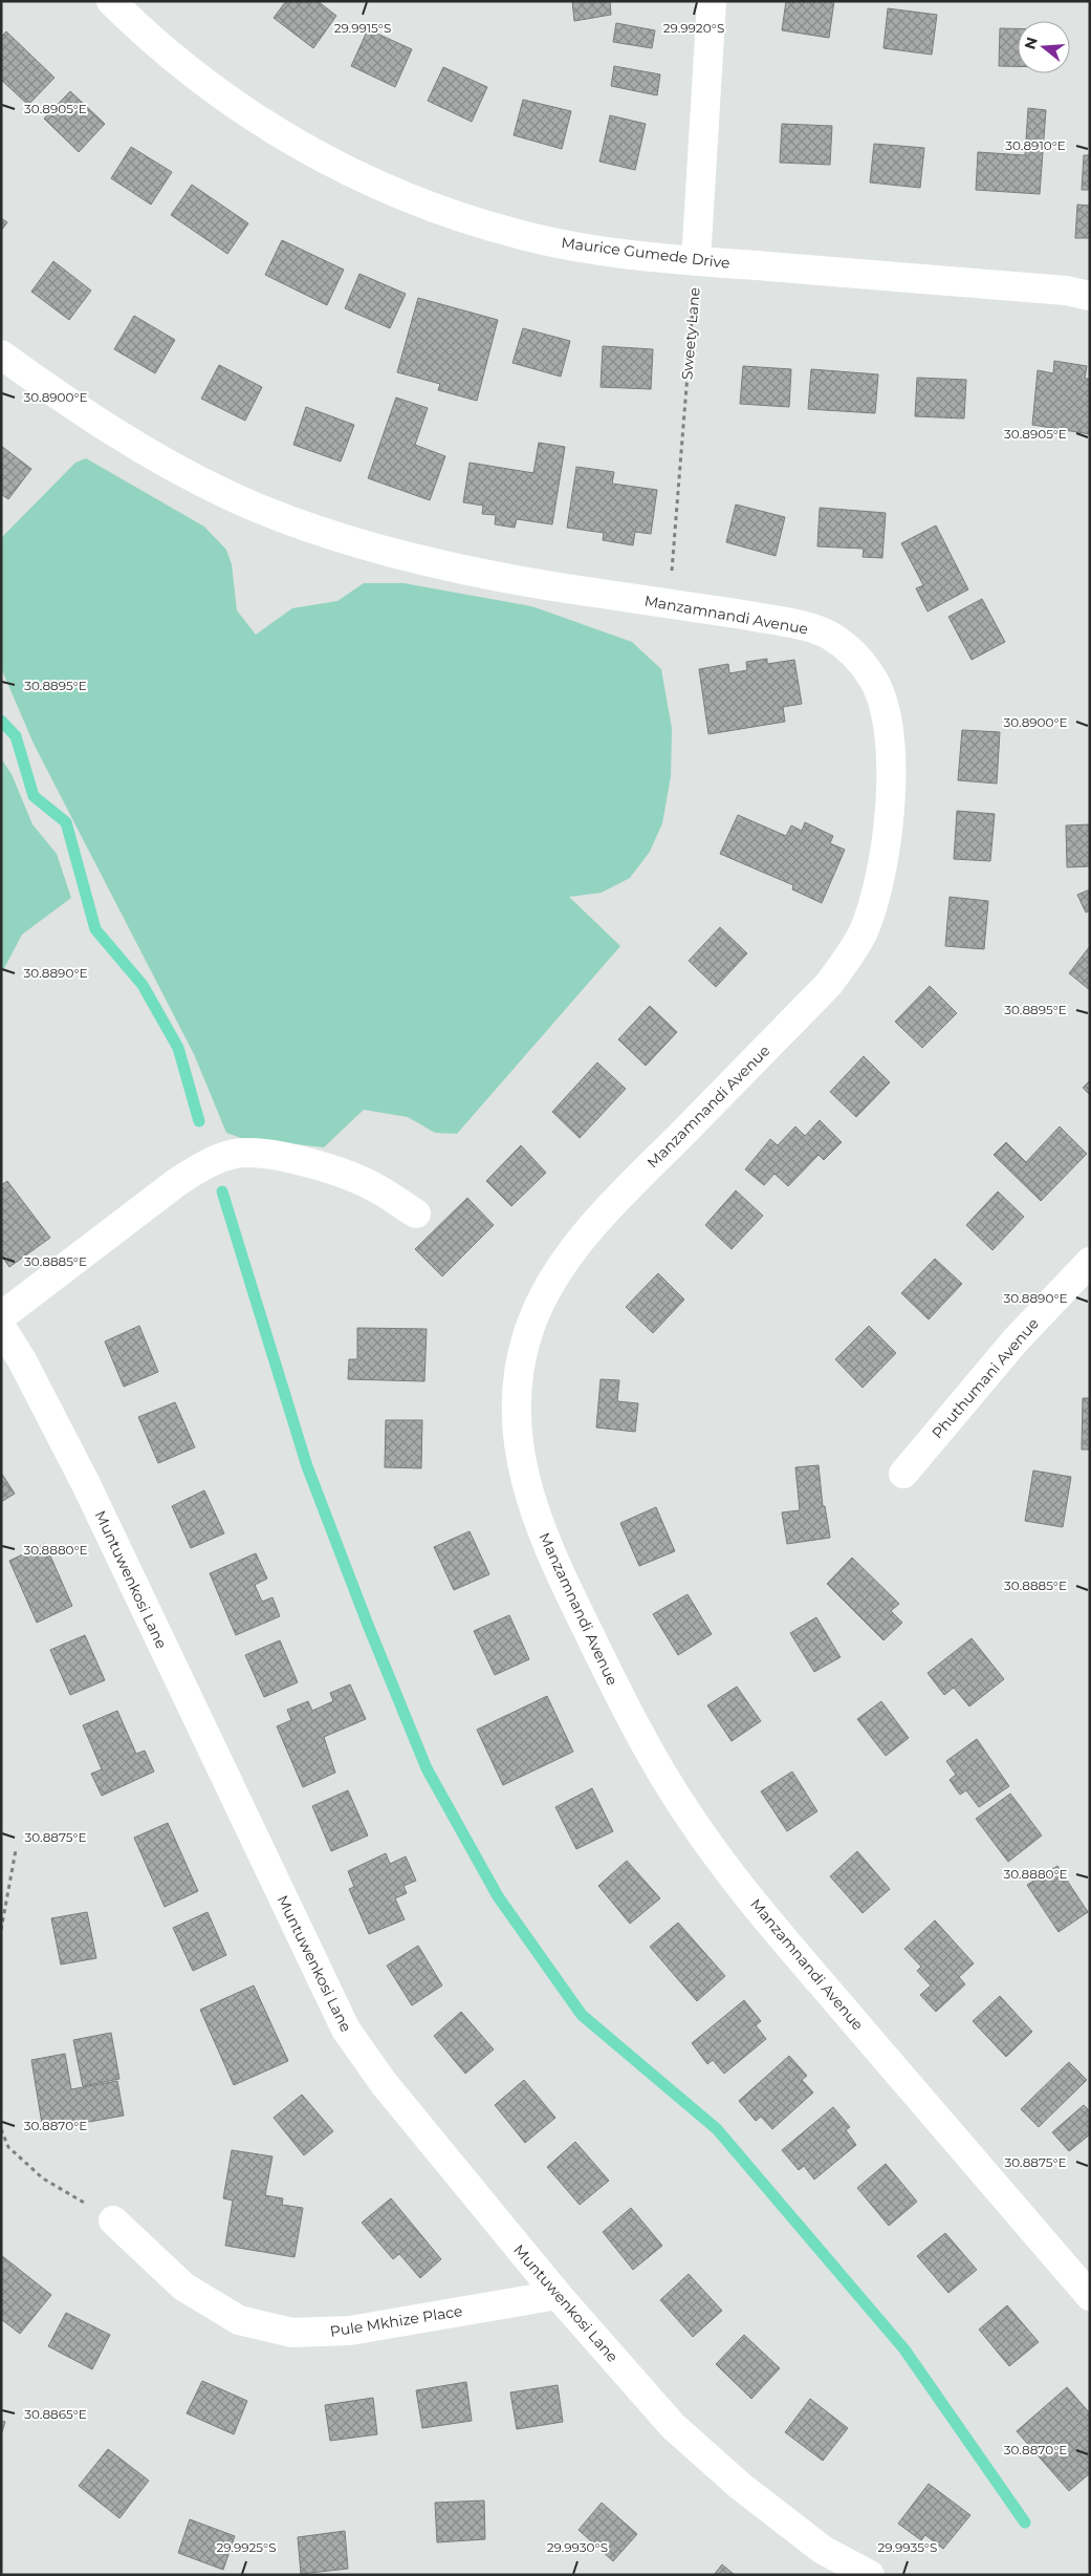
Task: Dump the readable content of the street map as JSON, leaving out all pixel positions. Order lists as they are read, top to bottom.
{
  "streets": {
    "street": [
      "Maurice Gumede Drive",
      "Manzamnandi Avenue",
      "Phuthumani Avenue",
      "Muntuwenkosi Lane",
      "Pule Mkhize Place"
    ],
    "path": ["Sweety Lane"]
  },
  "crossings": [
    ["Maurice Gumede Drive", "Sweety Lane"],
    ["Sweety Lane", "Manzamnandi Avenue"],
    ["Muntuwenkosi Lane", "Pule Mkhize Place"]
  ],
  "north": "left",
  "coordinates": [
    "29.9915°S",
    "29.9920°S",
    "30.8905°E",
    "30.8910°E",
    "30.8900°E",
    "30.8895°E",
    "30.8890°E",
    "30.8885°E",
    "30.8880°E",
    "30.8875°E",
    "30.8870°E",
    "30.8865°E",
    "29.9925°S",
    "29.9930°S",
    "29.9935°S"
  ]
}
